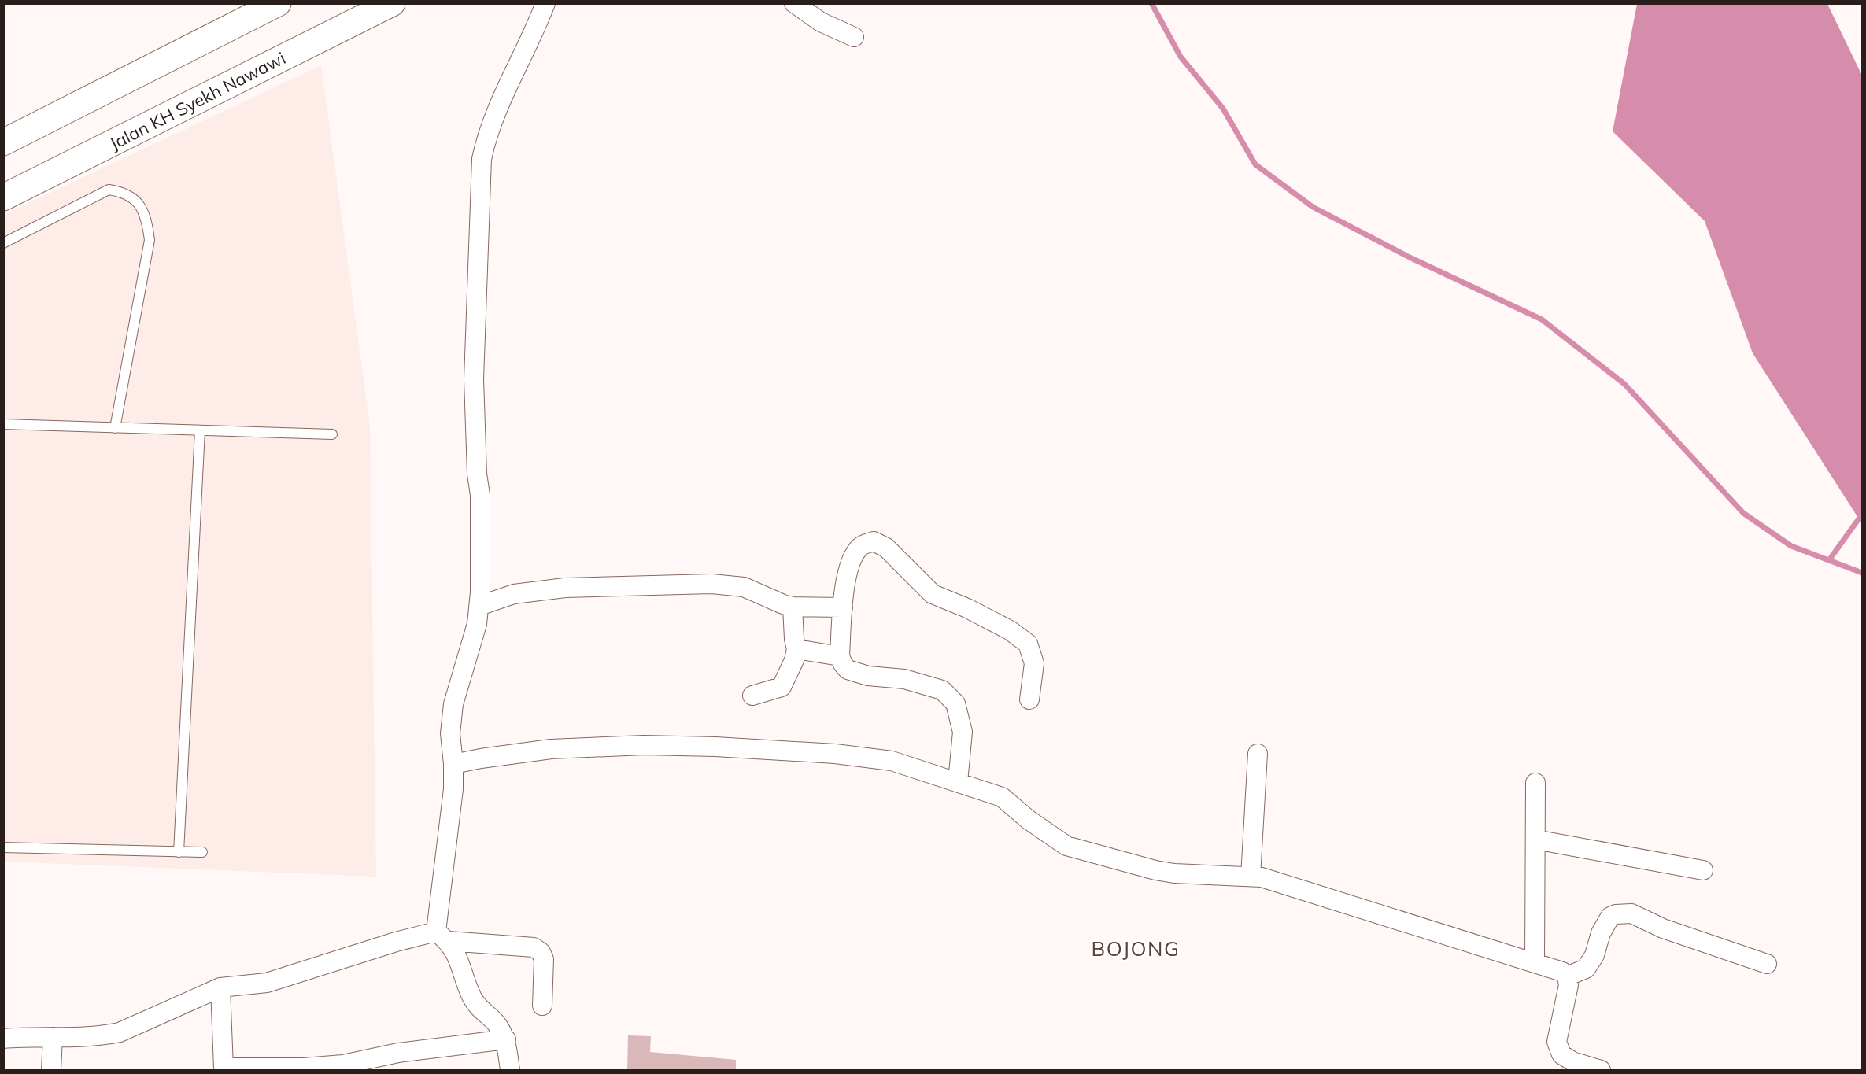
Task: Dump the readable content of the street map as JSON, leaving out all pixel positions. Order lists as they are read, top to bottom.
{
  "streets": {
    "main road": ["Jalan KH Syekh Nawawi"]
  },
  "districts": ["BOJONG"]
}
